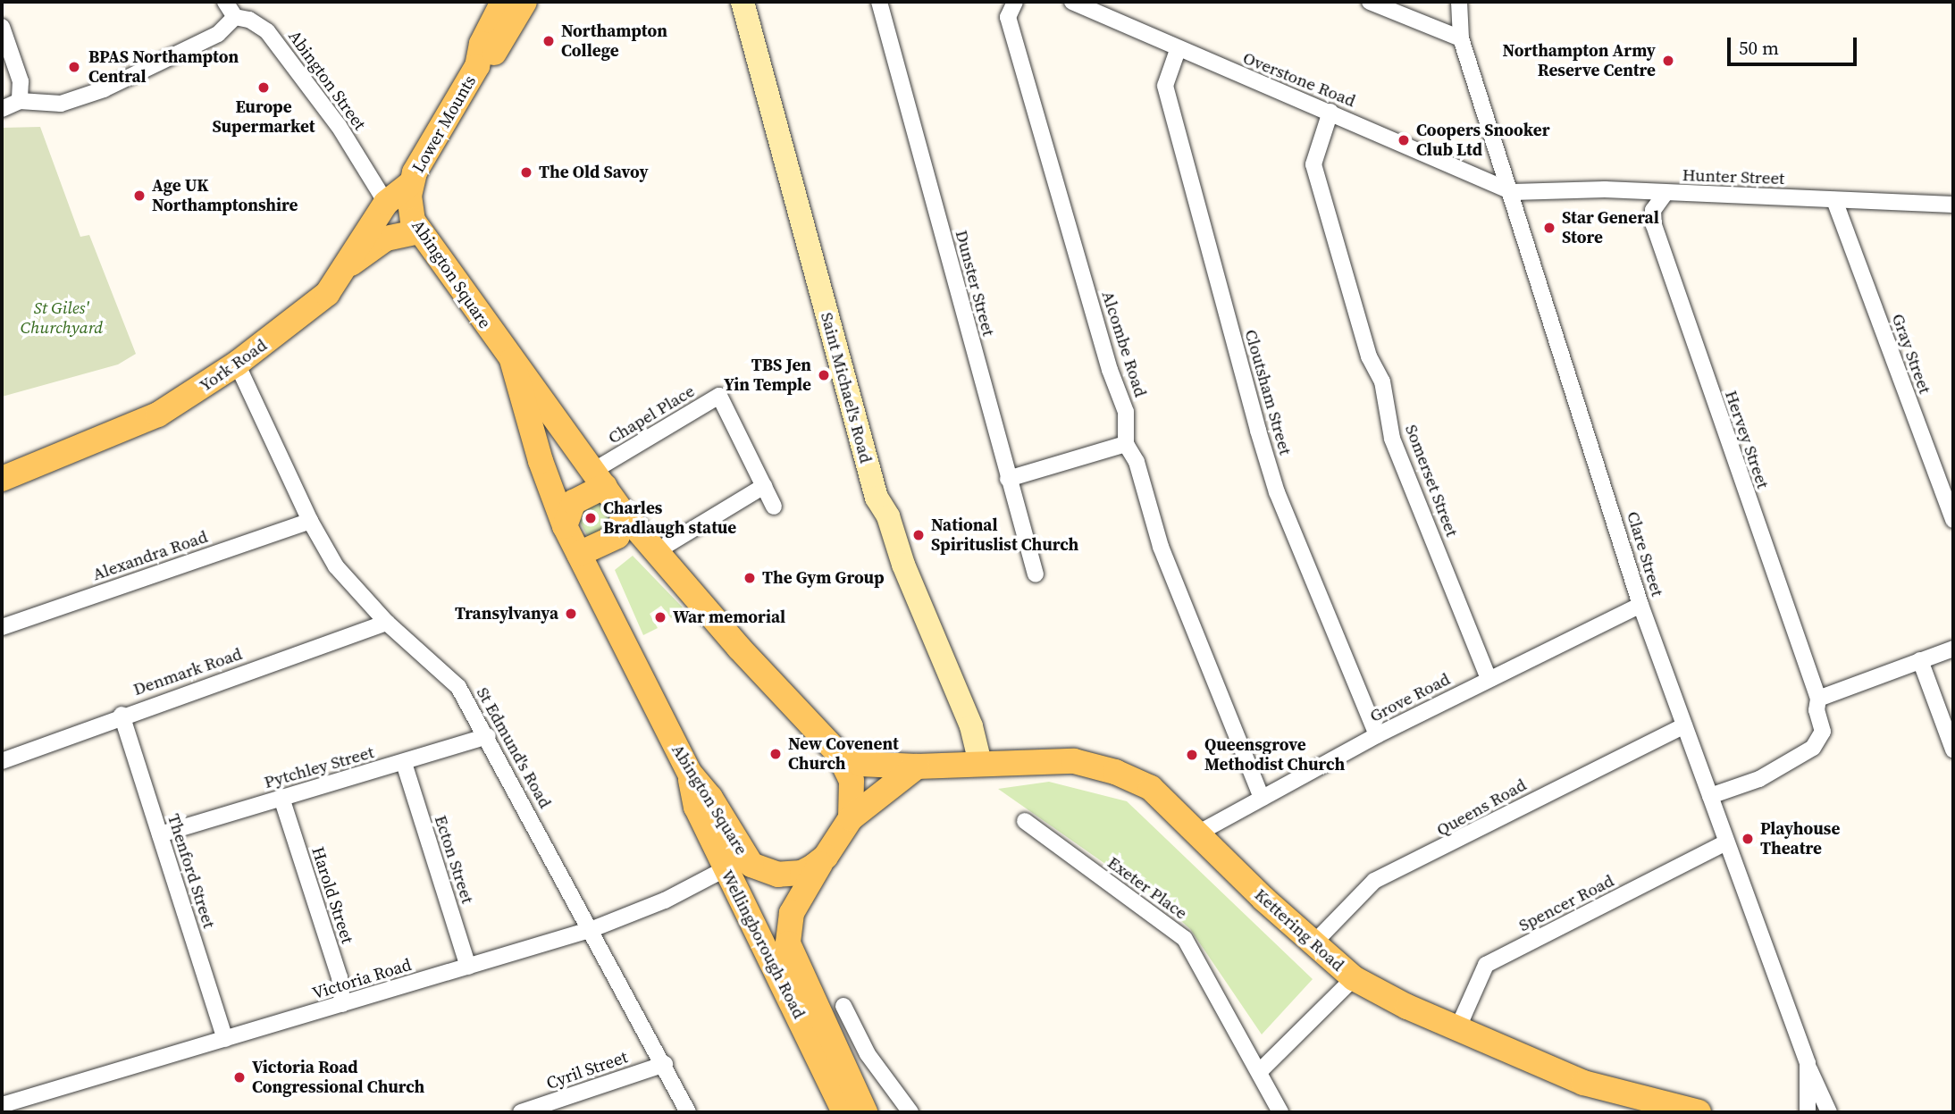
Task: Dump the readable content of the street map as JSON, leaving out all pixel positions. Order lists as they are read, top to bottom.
{
  "streets": {
    "main road": [
      "Lower Mounts",
      "Abington Square",
      "York Road",
      "Kettering Road",
      "Wellingborough Road"
    ],
    "street": [
      "Overstone Road",
      "Abington Street",
      "Hunter Street",
      "Dunster Street",
      "Alcombe Road",
      "Gray Street",
      "Saint Michael's Road",
      "Cloutsham Street",
      "Chapel Place",
      "Hervey Street",
      "Somerset Street",
      "Clare Street",
      "Alexandra Road",
      "Denmark Road",
      "Grove Road",
      "St Edmund's Road",
      "Pytchley Street",
      "Queens Road",
      "Ecton Street",
      "Thenford Street",
      "Exeter Place",
      "Harold Street",
      "Spencer Road",
      "Victoria Road",
      "Cyril Street"
    ]
  },
  "crossings": [
    ["Overstone Road", "Hunter Street"],
    ["Overstone Road", "Cloutsham Street"],
    ["Overstone Road", "Somerset Street"],
    ["Overstone Road", "Clare Street"],
    ["Lower Mounts", "Abington Square"],
    ["Lower Mounts", "York Road"],
    ["Hunter Street", "Gray Street"],
    ["Hunter Street", "Hervey Street"],
    ["Hunter Street", "Clare Street"],
    ["Abington Square", "York Road"],
    ["Abington Square", "Chapel Place"],
    ["Abington Square", "Kettering Road"],
    ["Abington Square", "Wellingborough Road"],
    ["Alcombe Road", "Grove Road"],
    ["York Road", "St Edmund's Road"],
    ["Saint Michael's Road", "Kettering Road"],
    ["Cloutsham Street", "Grove Road"],
    ["Hervey Street", "Clare Street"],
    ["Somerset Street", "Grove Road"],
    ["Clare Street", "Grove Road"],
    ["Clare Street", "Queens Road"],
    ["Clare Street", "Spencer Road"],
    ["Alexandra Road", "St Edmund's Road"],
    ["Denmark Road", "St Edmund's Road"],
    ["Denmark Road", "Thenford Street"],
    ["Grove Road", "Kettering Road"],
    ["St Edmund's Road", "Pytchley Street"],
    ["St Edmund's Road", "Victoria Road"],
    ["St Edmund's Road", "Cyril Street"],
    ["Pytchley Street", "Ecton Street"],
    ["Pytchley Street", "Thenford Street"],
    ["Pytchley Street", "Harold Street"],
    ["Queens Road", "Kettering Road"],
    ["Ecton Street", "Victoria Road"],
    ["Thenford Street", "Victoria Road"],
    ["Harold Street", "Victoria Road"],
    ["Spencer Road", "Kettering Road"],
    ["Wellingborough Road", "Victoria Road"]
  ],
  "parks": ["St Giles' Churchyard"],
  "places": [
    "Northampton College",
    "Northampton Army Reserve Centre",
    "BPAS Northampton Central",
    "Europe Supermarket",
    "Coopers Snooker Club Ltd",
    "The Old Savoy",
    "Age UK Northamptonshire",
    "Star General Store",
    "TBS Jen Yin Temple",
    "Charles Bradlaugh statue",
    "National Spirituslist Church",
    "The Gym Group",
    "Transylvanya",
    "War memorial",
    "New Covenent Church",
    "Queensgrove Methodist Church",
    "Playhouse Theatre",
    "Victoria Road Congressional Church"
  ],
  "scale_bar": "50 m"
}
